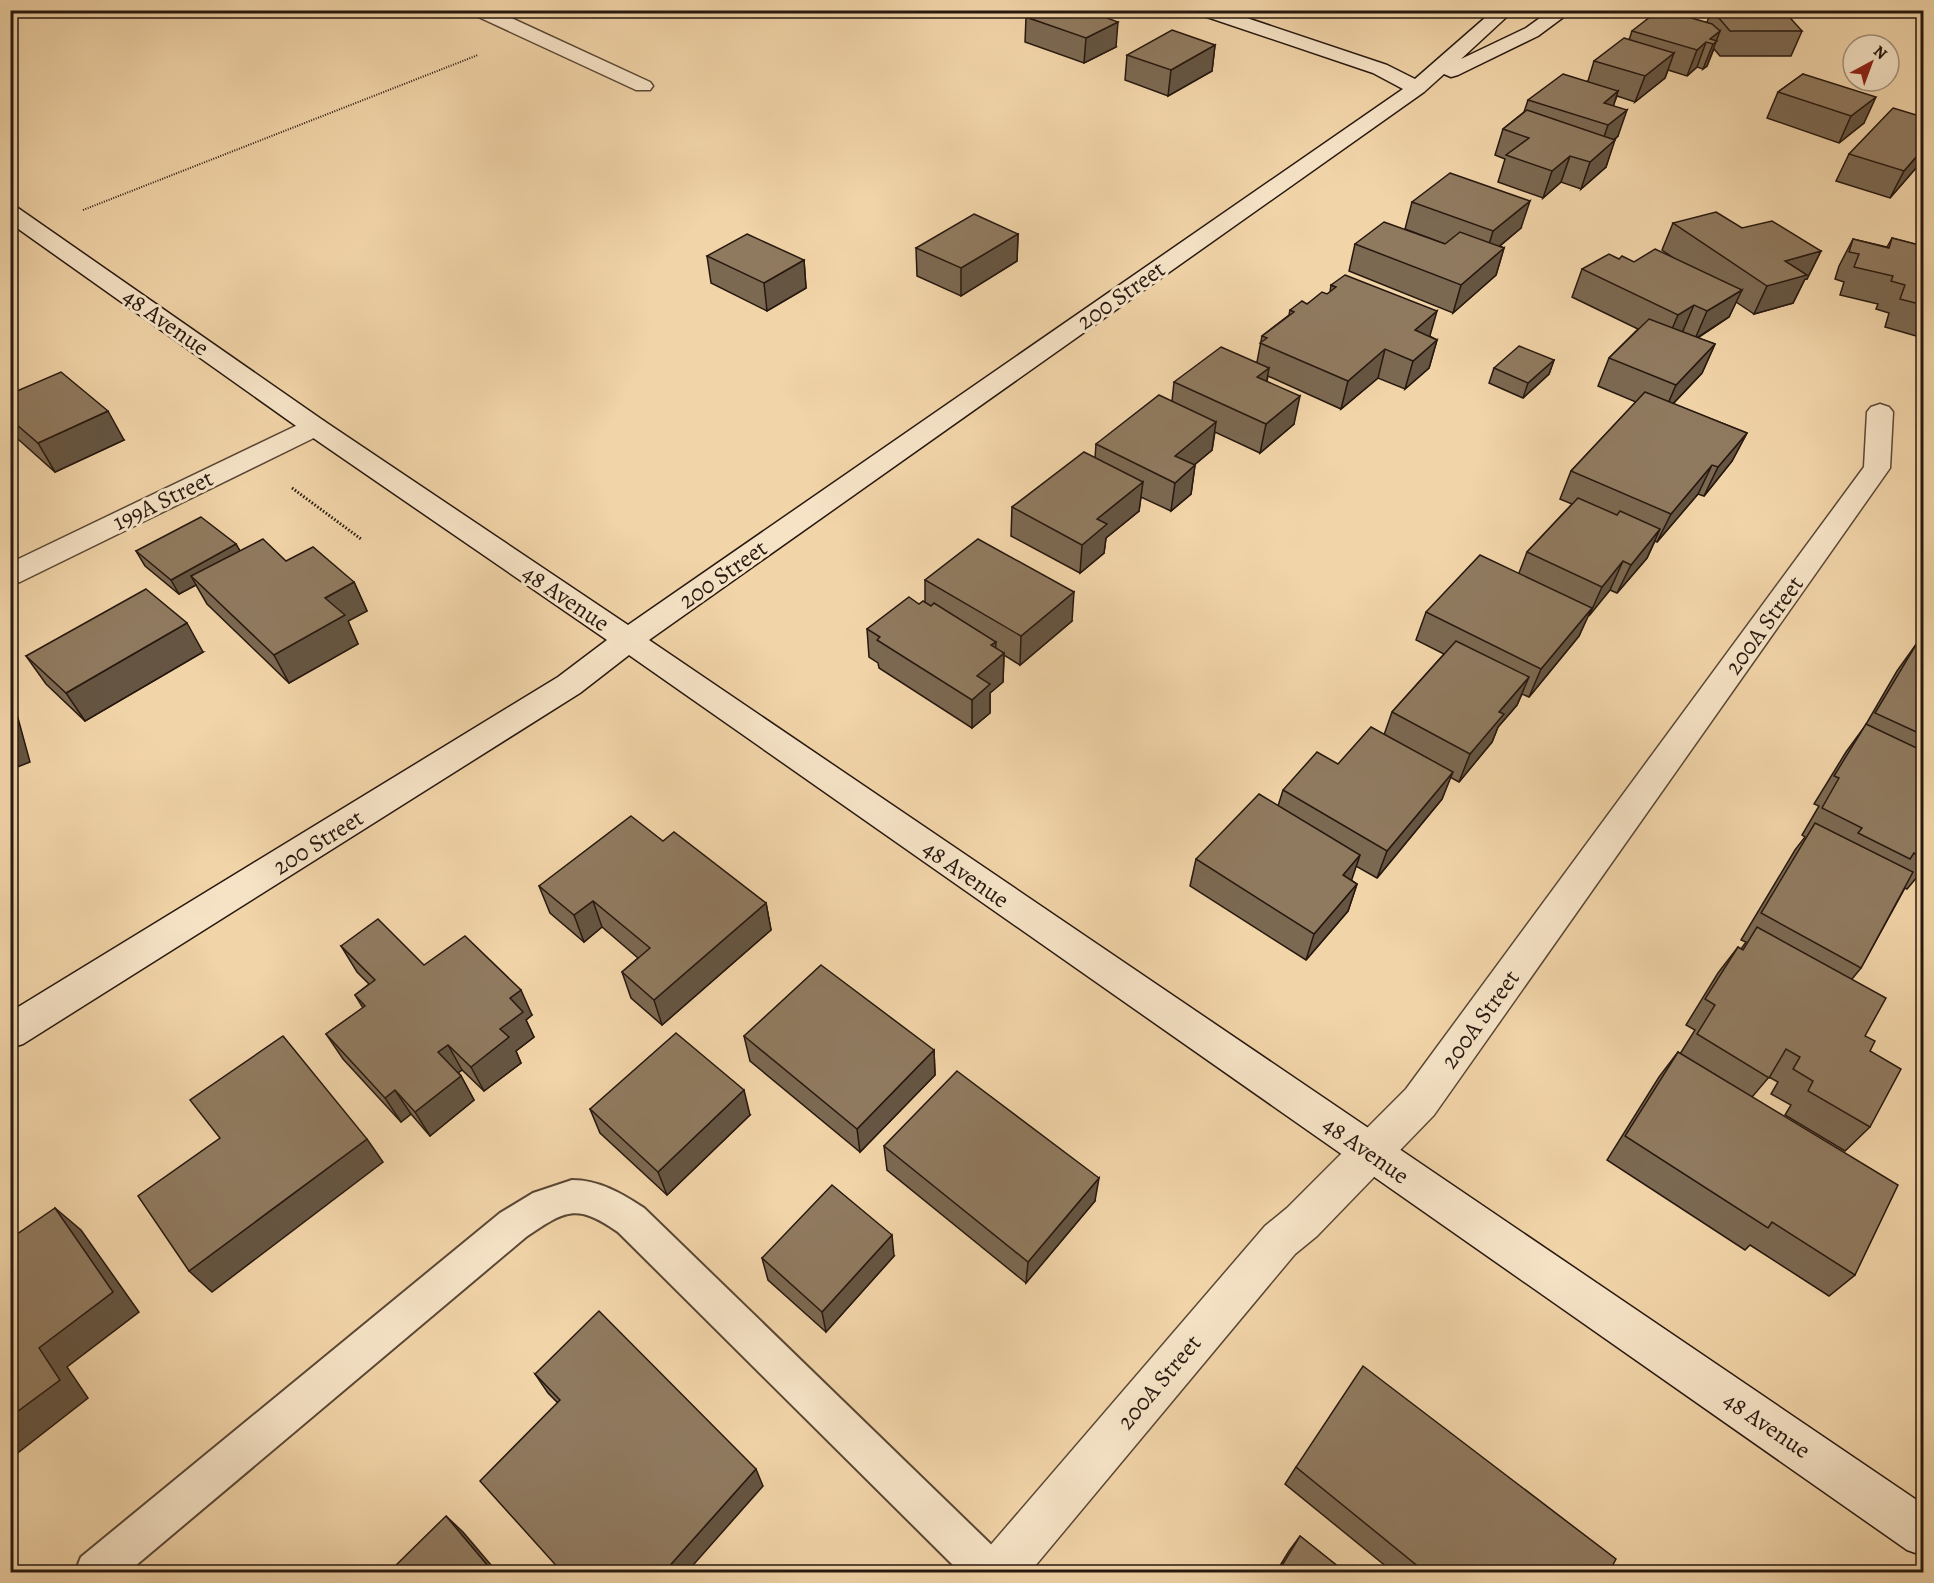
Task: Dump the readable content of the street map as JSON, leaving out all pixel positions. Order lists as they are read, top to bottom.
{
  "streets": {
    "street": [
      "200 Street",
      "48 Avenue",
      "199A Street",
      "200A Street"
    ]
  },
  "crossings": [
    ["200 Street", "48 Avenue"],
    ["48 Avenue", "199A Street"],
    ["48 Avenue", "200A Street"]
  ],
  "north": "top right"
}
